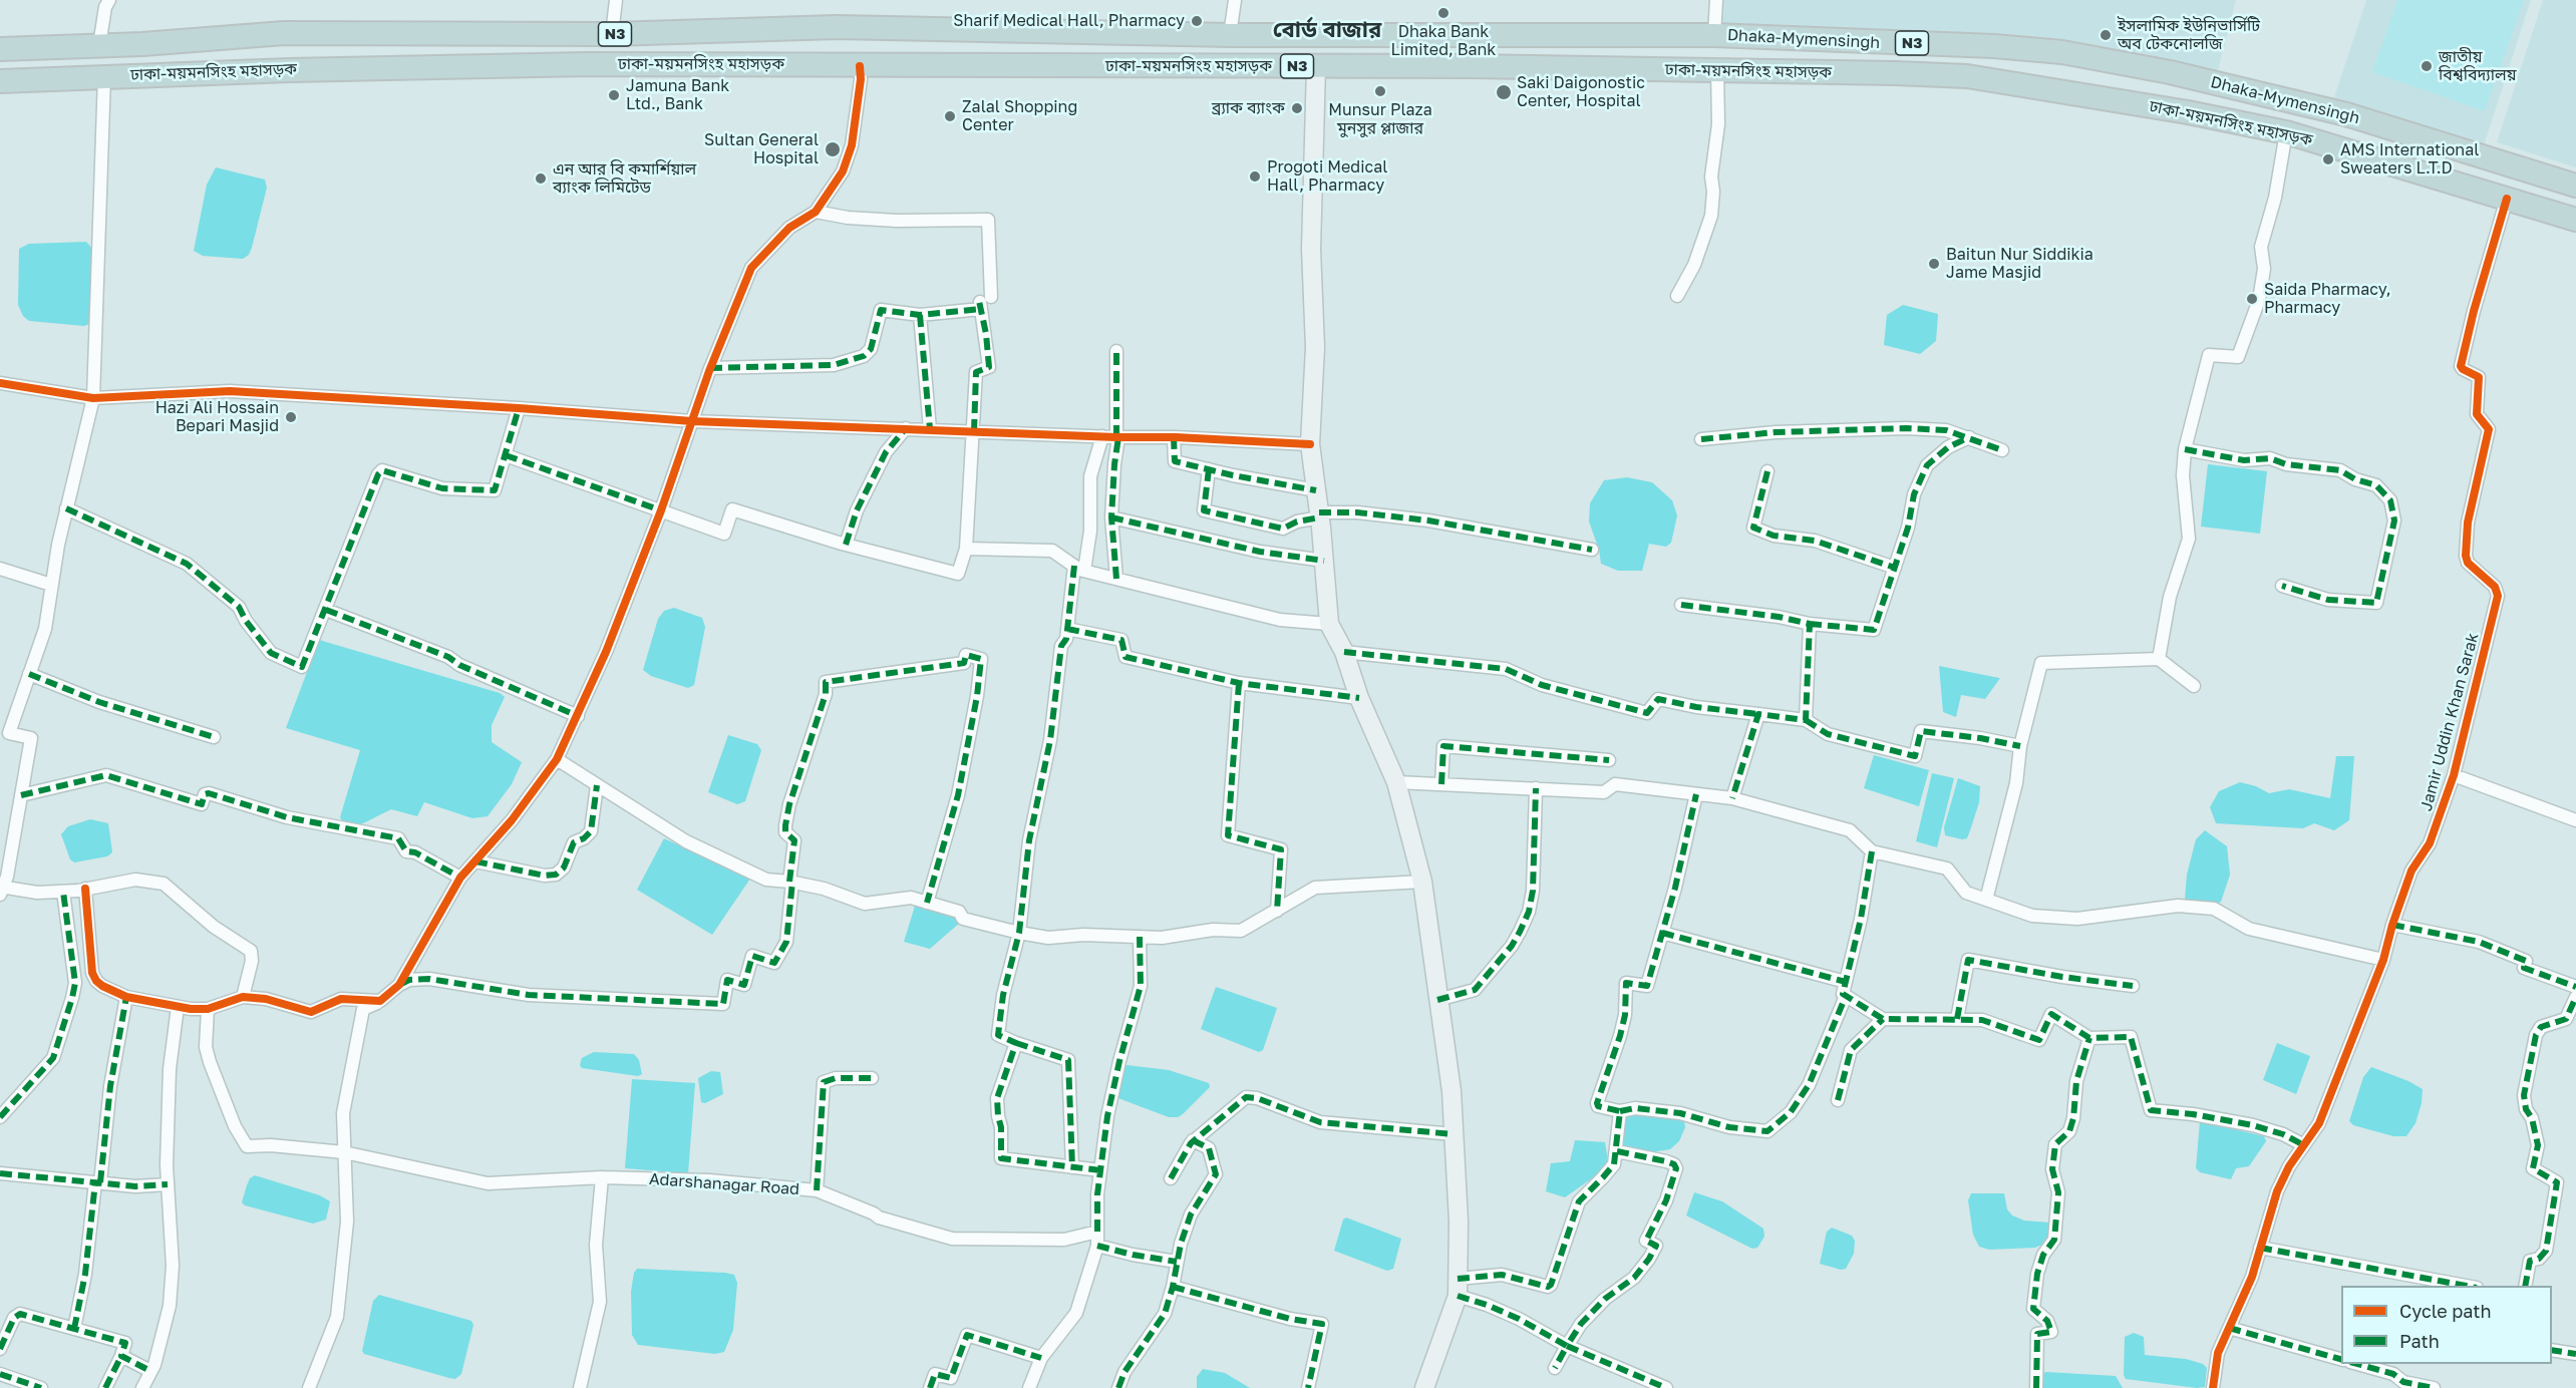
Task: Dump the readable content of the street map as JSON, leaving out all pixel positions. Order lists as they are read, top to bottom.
{
  "streets": {
    "highway": ["N3", "Dhaka-Mymensingh", "ঢাকা-ময়মনসিংহ মহাসড়ক"],
    "street": ["Jamir Uddin Khan Sarak", "Adarshanagar Road"]
  },
  "crossings": [
    ["Dhaka-Mymensingh", "ঢাকা-ময়মনসিংহ মহাসড়ক"],
    ["ঢাকা-ময়মনসিংহ মহাসড়ক", "Jamir Uddin Khan Sarak"]
  ],
  "districts": ["বোর্ড বাজার"],
  "places": [
    "Dhaka Bank Limited, Bank",
    "Sharif Medical Hall, Pharmacy",
    "ইসলামিক ইউনিভার্সিটি অব টেকনোলজি",
    "জাতীয় বিশ্ববিদ্যালয়",
    "Munsur Plaza মুনসুর প্লাজার",
    "Saki Daigonostic Center, Hospital",
    "Jamuna Bank Ltd., Bank",
    "ব্র্যাক ব্যাংক",
    "Zalal Shopping Center",
    "Sultan General Hospital",
    "AMS International Sweaters L.T.D",
    "Progoti Medical Hall, Pharmacy",
    "এন আর বি কমার্শিয়াল ব্যাংক লিমিটেড",
    "Baitun Nur Siddikia Jame Masjid",
    "Saida Pharmacy, Pharmacy",
    "Hazi Ali Hossain Bepari Masjid"
  ],
  "legend": ["Cycle path", "Path"]
}
